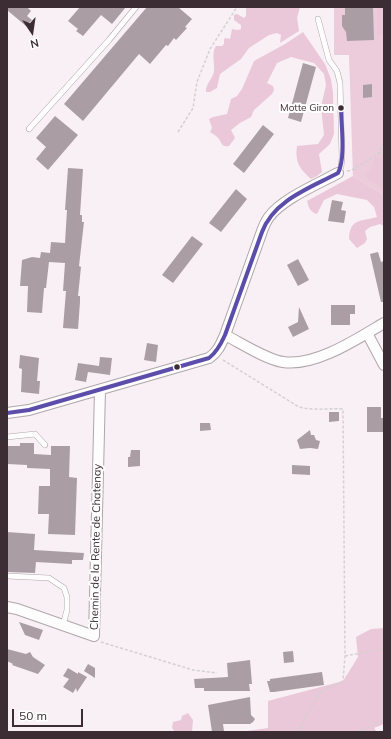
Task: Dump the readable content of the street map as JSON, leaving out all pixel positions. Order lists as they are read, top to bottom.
{
  "streets": {
    "street": ["Chemin de la Rente de Chatenay"]
  },
  "places": ["Motte Giron"],
  "scale_bar": "50 m",
  "north": "bottom"
}
